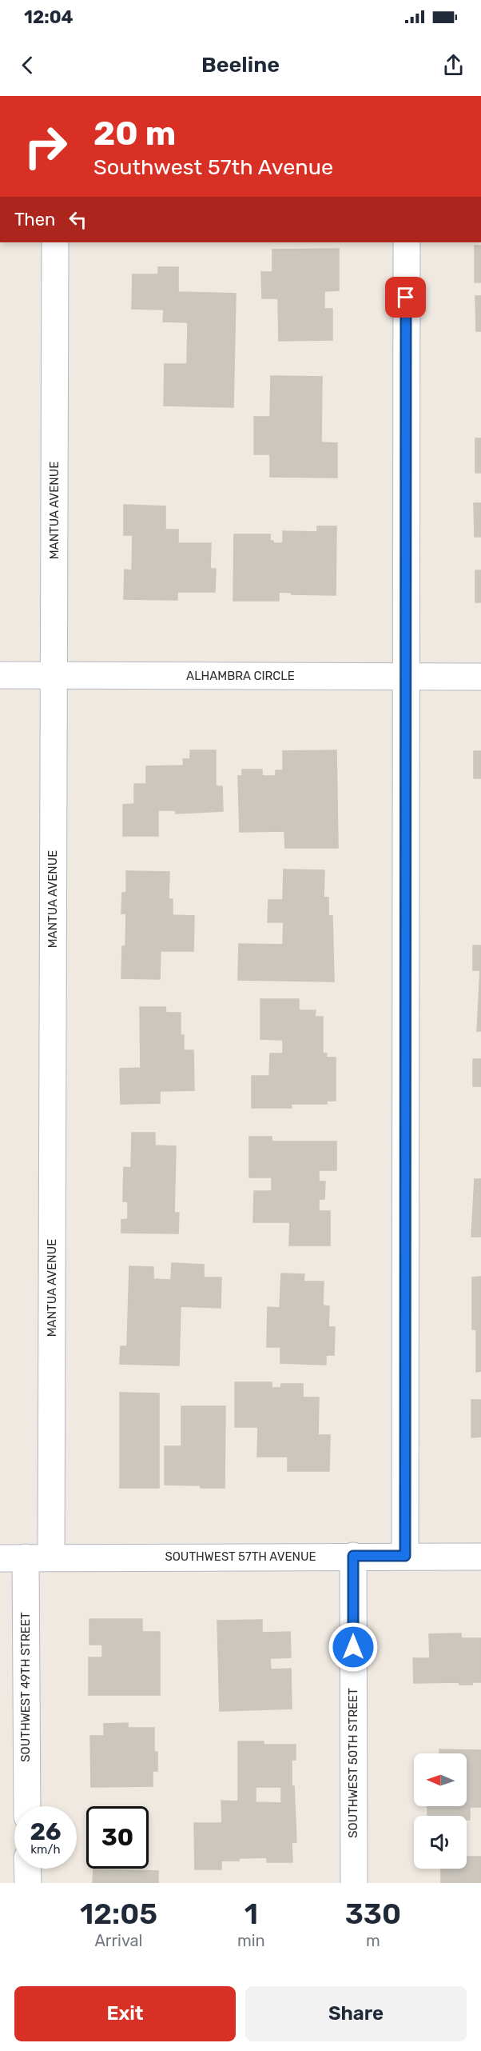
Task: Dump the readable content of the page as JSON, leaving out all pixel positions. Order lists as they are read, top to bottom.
{
  "streets": {
    "street": [
      "MANTUA AVENUE",
      "ALHAMBRA CIRCLE",
      "SOUTHWEST 57TH AVENUE",
      "SOUTHWEST 49TH STREET",
      "SOUTHWEST 50TH STREET"
    ]
  },
  "crossings": [
    ["MANTUA AVENUE", "ALHAMBRA CIRCLE"],
    ["MANTUA AVENUE", "SOUTHWEST 57TH AVENUE"],
    ["SOUTHWEST 57TH AVENUE", "SOUTHWEST 49TH STREET"],
    ["SOUTHWEST 57TH AVENUE", "SOUTHWEST 50TH STREET"]
  ],
  "north": "left",
  "page": {
    "status": "12:04",
    "header": "Beeline",
    "turn": ["20 m", "Southwest 57th Avenue"],
    "then": "Then",
    "speed": "26 km/h",
    "limit": "30",
    "eta": [
      "12:05",
      "Arrival",
      "1",
      "min",
      "330",
      "m"
    ],
    "buttons": ["Exit", "Share"]
  }
}
